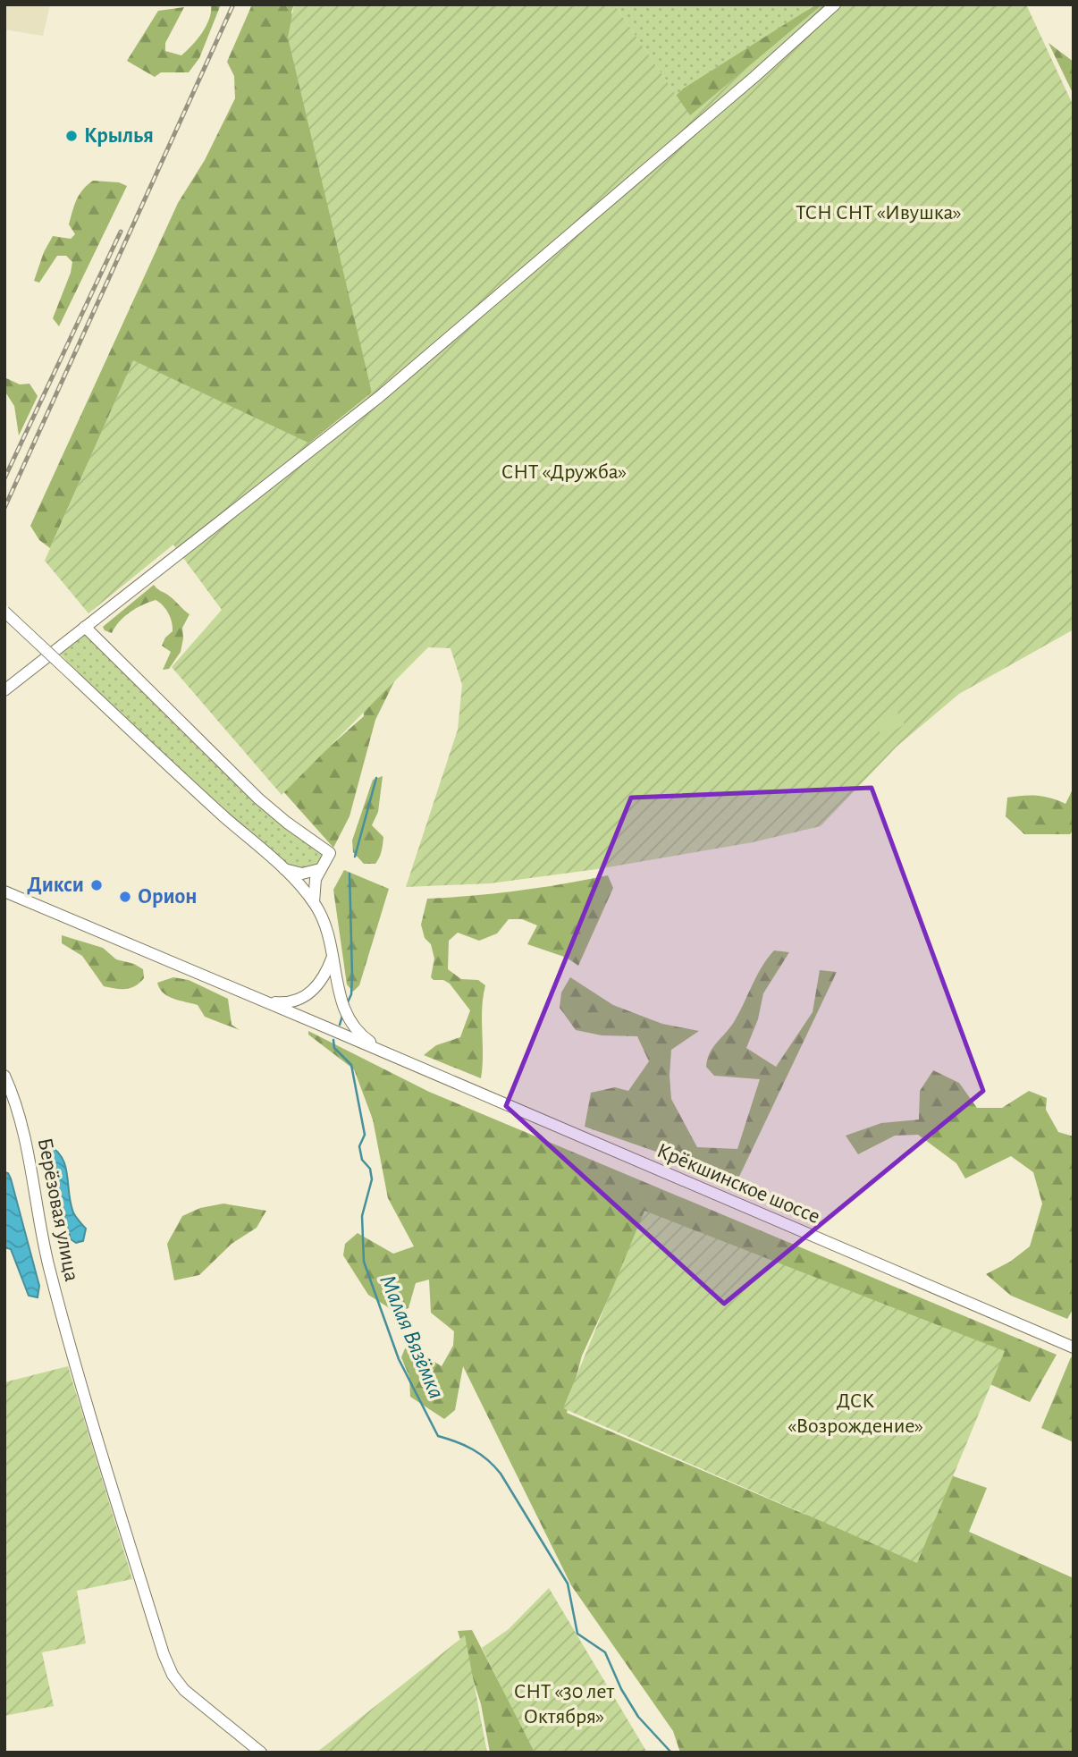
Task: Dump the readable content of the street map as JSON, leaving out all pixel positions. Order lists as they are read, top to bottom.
{
  "streets": {
    "street": ["Крёкшинское шоссе", "Берёзовая улица"]
  },
  "water": ["Малая Вязёмка"],
  "parks": [
    "ТСН СНТ «Ивушка»",
    "СНТ «Дружба»",
    "ДСК «Возрождение»",
    "СНТ «30 лет Октября»"
  ],
  "places": ["Крылья", "Дикси", "Орион"]
}
